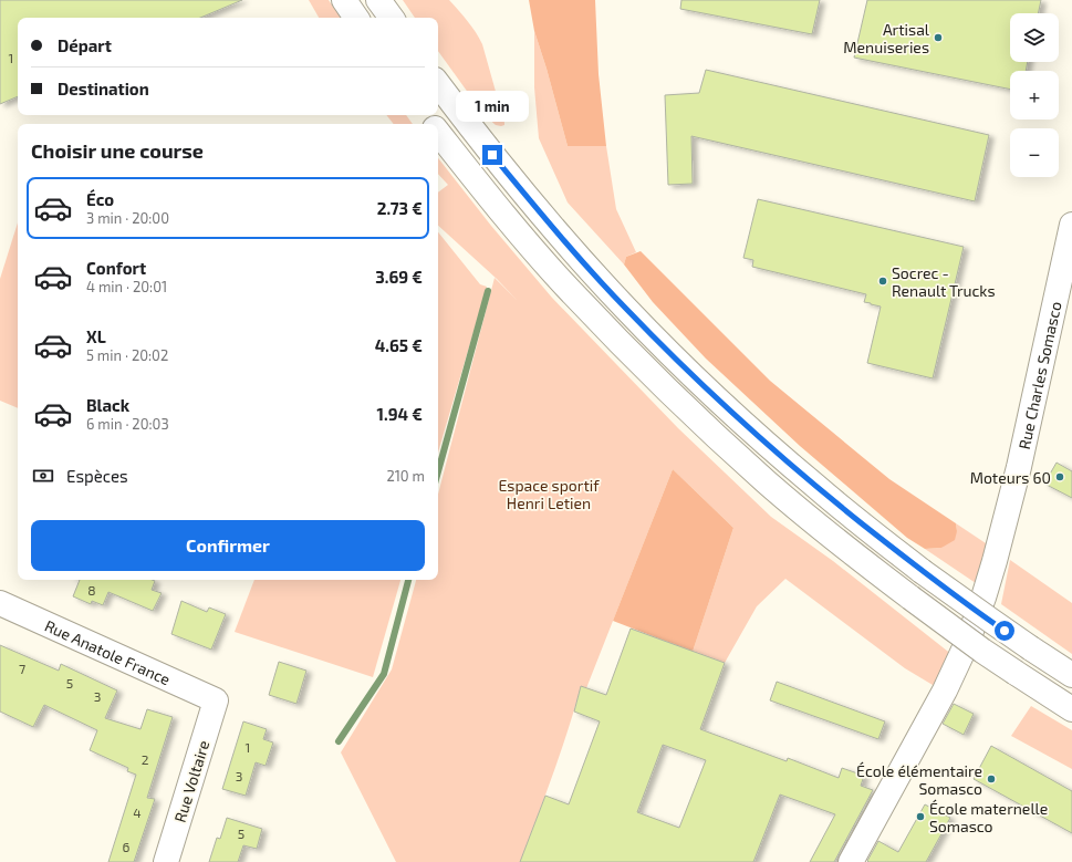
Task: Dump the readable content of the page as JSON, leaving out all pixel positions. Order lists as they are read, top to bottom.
{
  "streets": {
    "main road": ["Rue Charles Somasco", "Rue Anatole France", "Rue Voltaire"]
  },
  "crossings": [
    ["Rue Anatole France", "Rue Voltaire"]
  ],
  "parks": ["Espace sportif Henri Letien"],
  "places": [
    "Artisal Menuiseries",
    "Socrec - Renault Trucks",
    "Moteurs 60",
    "École élémentaire Somasco",
    "École maternelle Somasco"
  ],
  "house_numbers": [
    "1",
    "8",
    "7",
    "5",
    "3",
    "1",
    "2",
    "3",
    "4",
    "5",
    "6"
  ],
  "page": {
    "map_buttons": ["+", "−"],
    "banner": ["Départ", "Destination"],
    "bubble": "1 min",
    "heading": "Choisir une course",
    "list": [
      {
        "name": "Éco",
        "note": "3 min · 20:00",
        "value": "2.73 €"
      },
      {
        "name": "Confort",
        "note": "4 min · 20:01",
        "value": "3.69 €"
      },
      {
        "name": "XL",
        "note": "5 min · 20:02",
        "value": "4.65 €"
      },
      {
        "name": "Black",
        "note": "6 min · 20:03",
        "value": "1.94 €"
      }
    ],
    "pay": ["Espèces", "210 m"],
    "buttons": "Confirmer"
  }
}
